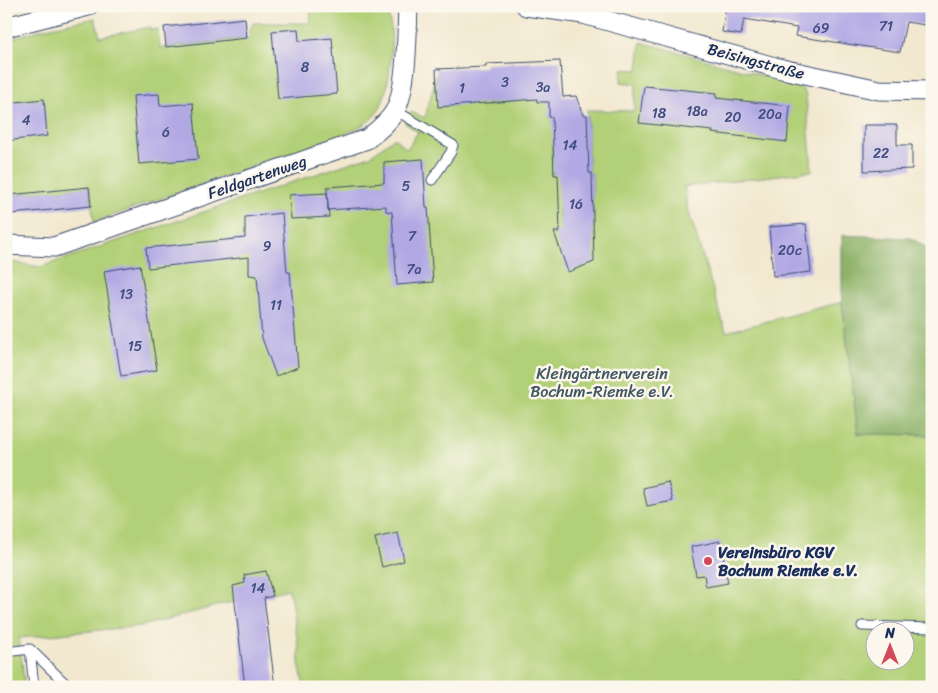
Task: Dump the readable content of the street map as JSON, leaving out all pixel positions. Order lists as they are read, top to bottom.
{
  "streets": {
    "street": ["Beisingstraße", "Feldgartenweg"]
  },
  "parks": ["Kleingärtnerverein Bochum-Riemke e.V."],
  "places": ["Vereinsbüro KGV Bochum Riemke e.V."],
  "house_numbers": [
    "71",
    "69",
    "8",
    "3",
    "3a",
    "1",
    "18a",
    "18",
    "20a",
    "20",
    "4",
    "6",
    "14",
    "22",
    "5",
    "16",
    "7",
    "9",
    "20c",
    "7a",
    "13",
    "11",
    "15",
    "14"
  ],
  "north": "top"
}
